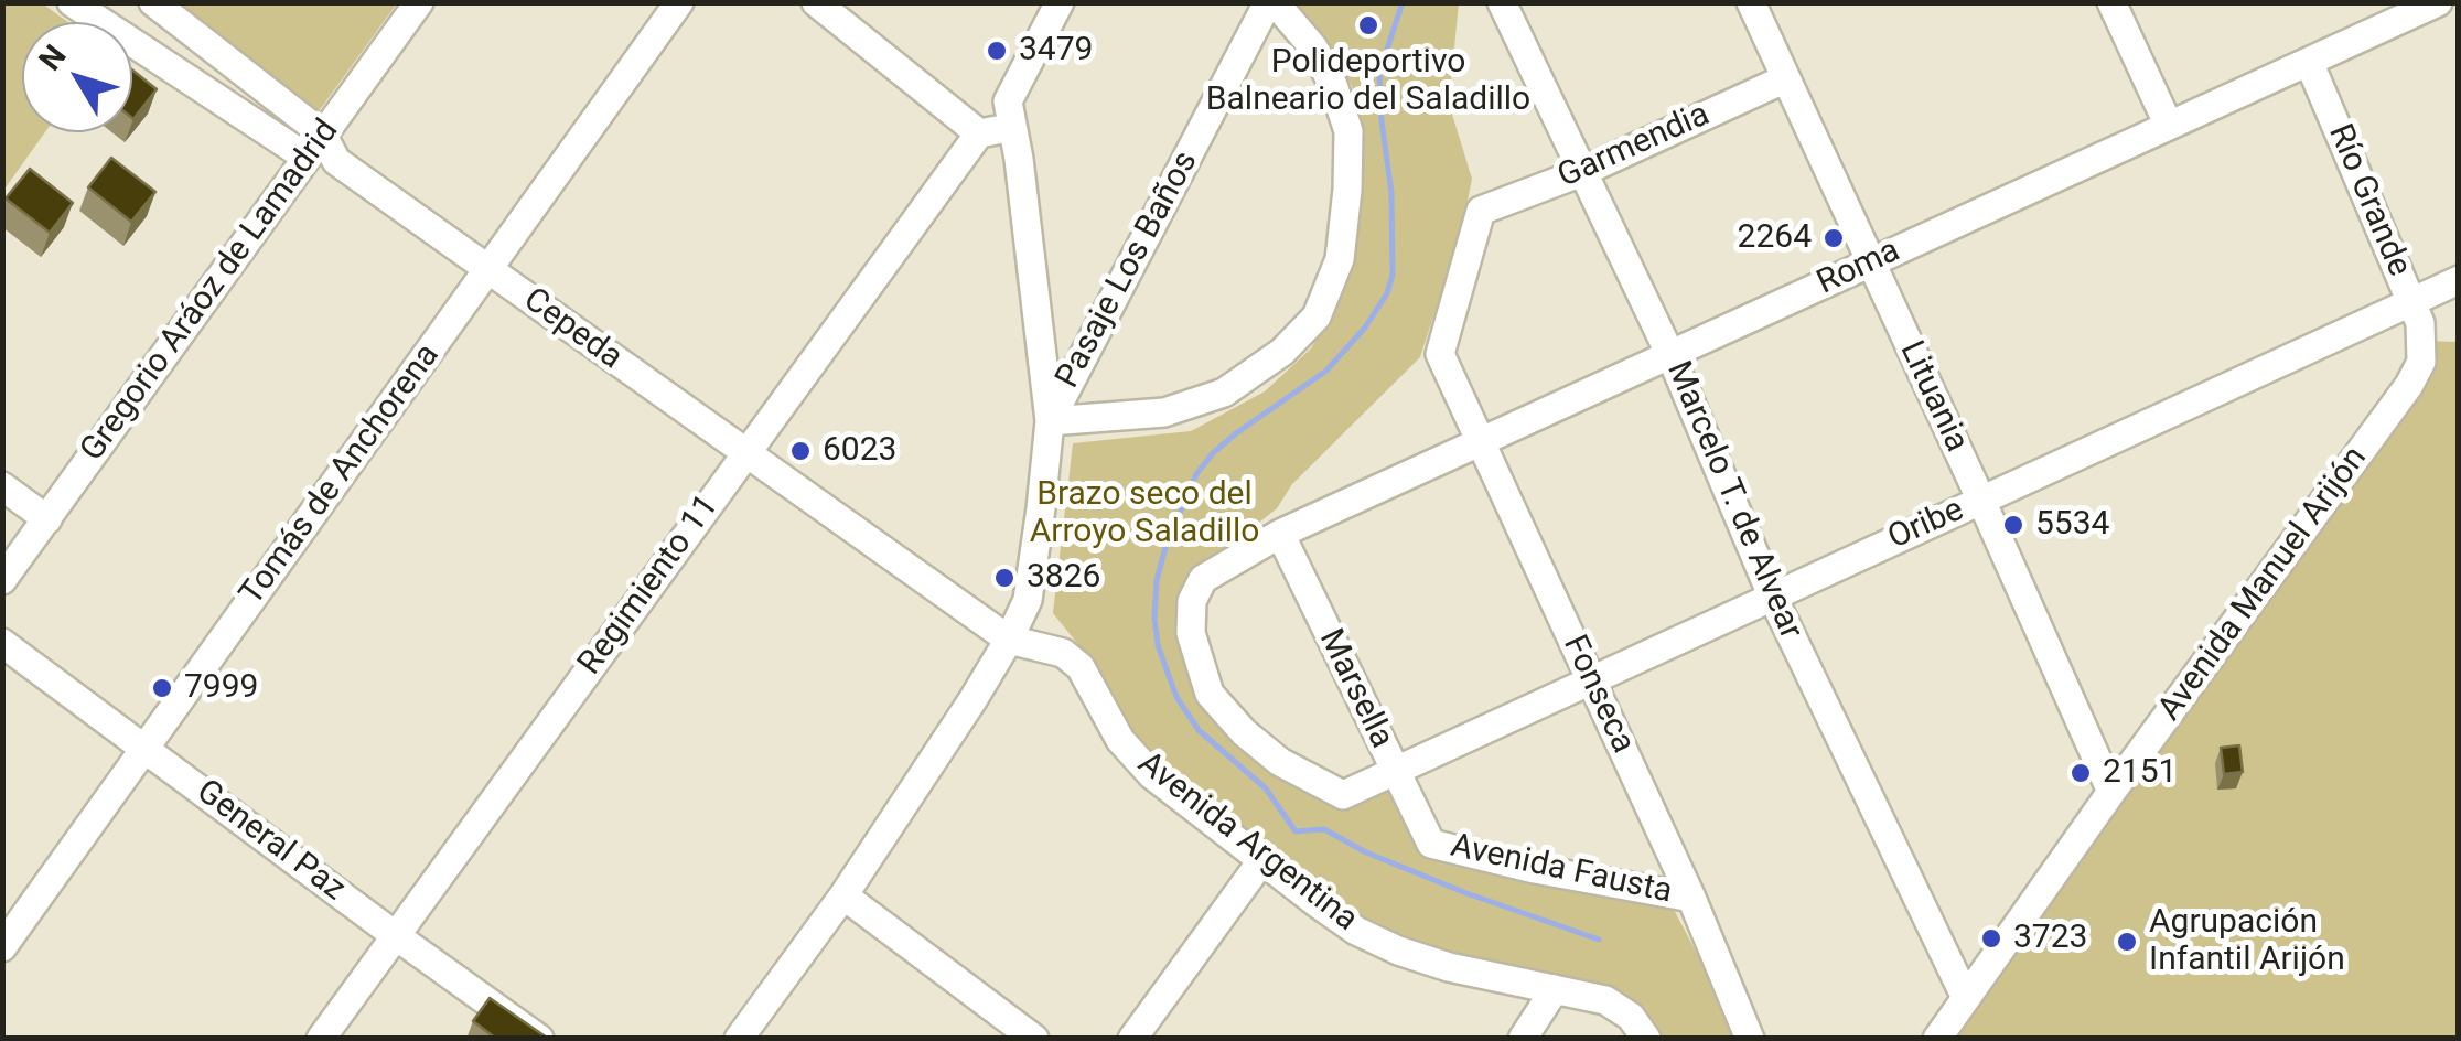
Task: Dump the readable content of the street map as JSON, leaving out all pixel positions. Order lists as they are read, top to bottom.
{
  "streets": {
    "street": [
      "Garmendia",
      "Río Grande",
      "Roma",
      "Pasaje Los Baños",
      "Gregorio Aráoz de Lamadrid",
      "Cepeda",
      "Lituania",
      "Tomás de Anchorena",
      "Marcelo T. de Alvear",
      "Oribe",
      "Avenida Manuel Arijón",
      "Regimiento 11",
      "Marsella",
      "Fonseca",
      "General Paz",
      "Avenida Argentina",
      "Avenida Fausta"
    ]
  },
  "crossings": [
    ["Garmendia", "Lituania"],
    ["Garmendia", "Marcelo T. de Alvear"],
    ["Garmendia", "Fonseca"],
    ["Río Grande", "Roma"],
    ["Río Grande", "Oribe"],
    ["Río Grande", "Avenida Manuel Arijón"],
    ["Roma", "Lituania"],
    ["Roma", "Marcelo T. de Alvear"],
    ["Roma", "Marsella"],
    ["Roma", "Fonseca"],
    ["Gregorio Aráoz de Lamadrid", "Cepeda"],
    ["Cepeda", "Tomás de Anchorena"],
    ["Cepeda", "Regimiento 11"],
    ["Cepeda", "Avenida Argentina"],
    ["Lituania", "Oribe"],
    ["Lituania", "Avenida Manuel Arijón"],
    ["Tomás de Anchorena", "General Paz"],
    ["Marcelo T. de Alvear", "Oribe"],
    ["Marcelo T. de Alvear", "Avenida Manuel Arijón"],
    ["Oribe", "Marsella"],
    ["Oribe", "Fonseca"],
    ["Regimiento 11", "General Paz"],
    ["Marsella", "Avenida Fausta"],
    ["Fonseca", "Avenida Fausta"]
  ],
  "parks": ["Brazo seco del Arroyo Saladillo"],
  "places": [
    "Polideportivo Balneario del Saladillo",
    "3479",
    "2264",
    "6023",
    "5534",
    "3826",
    "7999",
    "2151",
    "3723",
    "Agrupación Infantil Arijón"
  ],
  "north": "top left"
}
